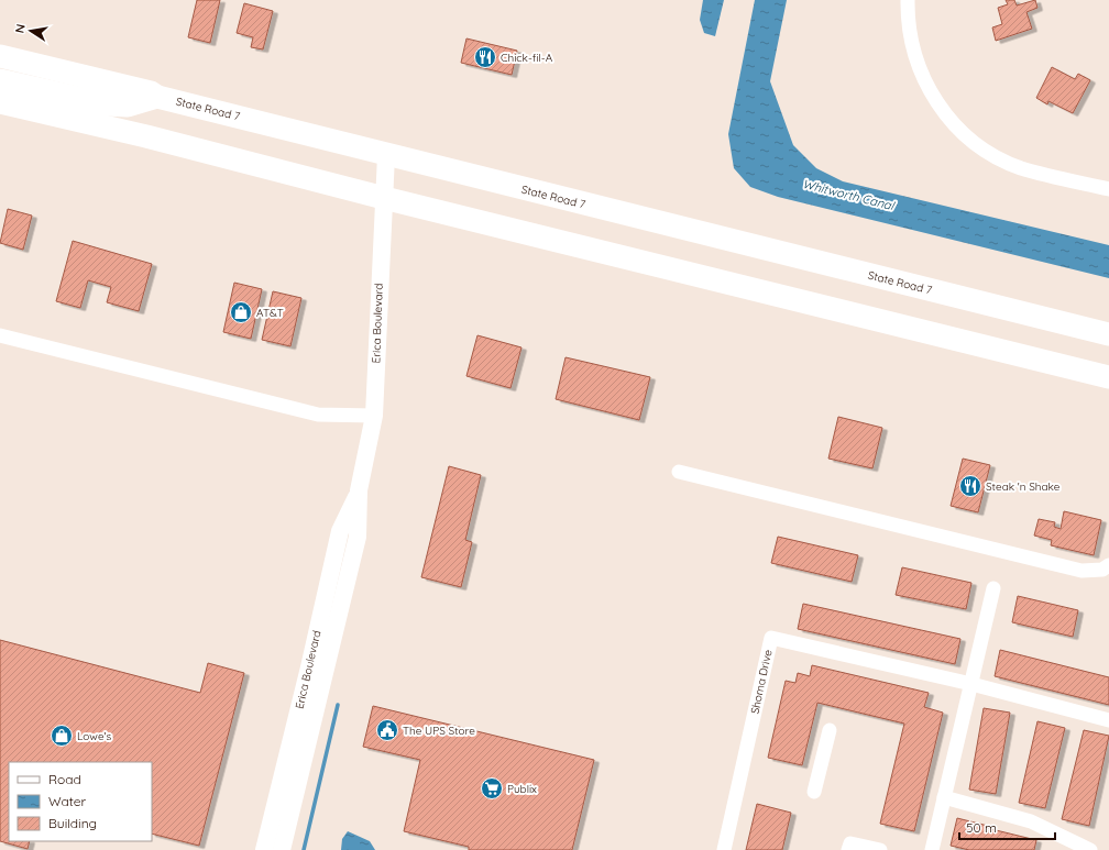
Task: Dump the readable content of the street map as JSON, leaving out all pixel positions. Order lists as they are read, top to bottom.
{
  "streets": {
    "main road": ["State Road 7"],
    "street": ["Erica Boulevard", "Shoma Drive"]
  },
  "crossings": [
    ["State Road 7", "Erica Boulevard"]
  ],
  "water": ["Whitworth Canal"],
  "places": {
    "restaurant": ["Chick-fil-A", "Steak 'n Shake"],
    "shop": ["AT&T", "Lowe's"],
    "public building": ["The UPS Store"],
    "supermarket": ["Publix"]
  },
  "legend": ["Road", "Water", "Building"],
  "scale_bar": "50 m",
  "north": "left"
}
